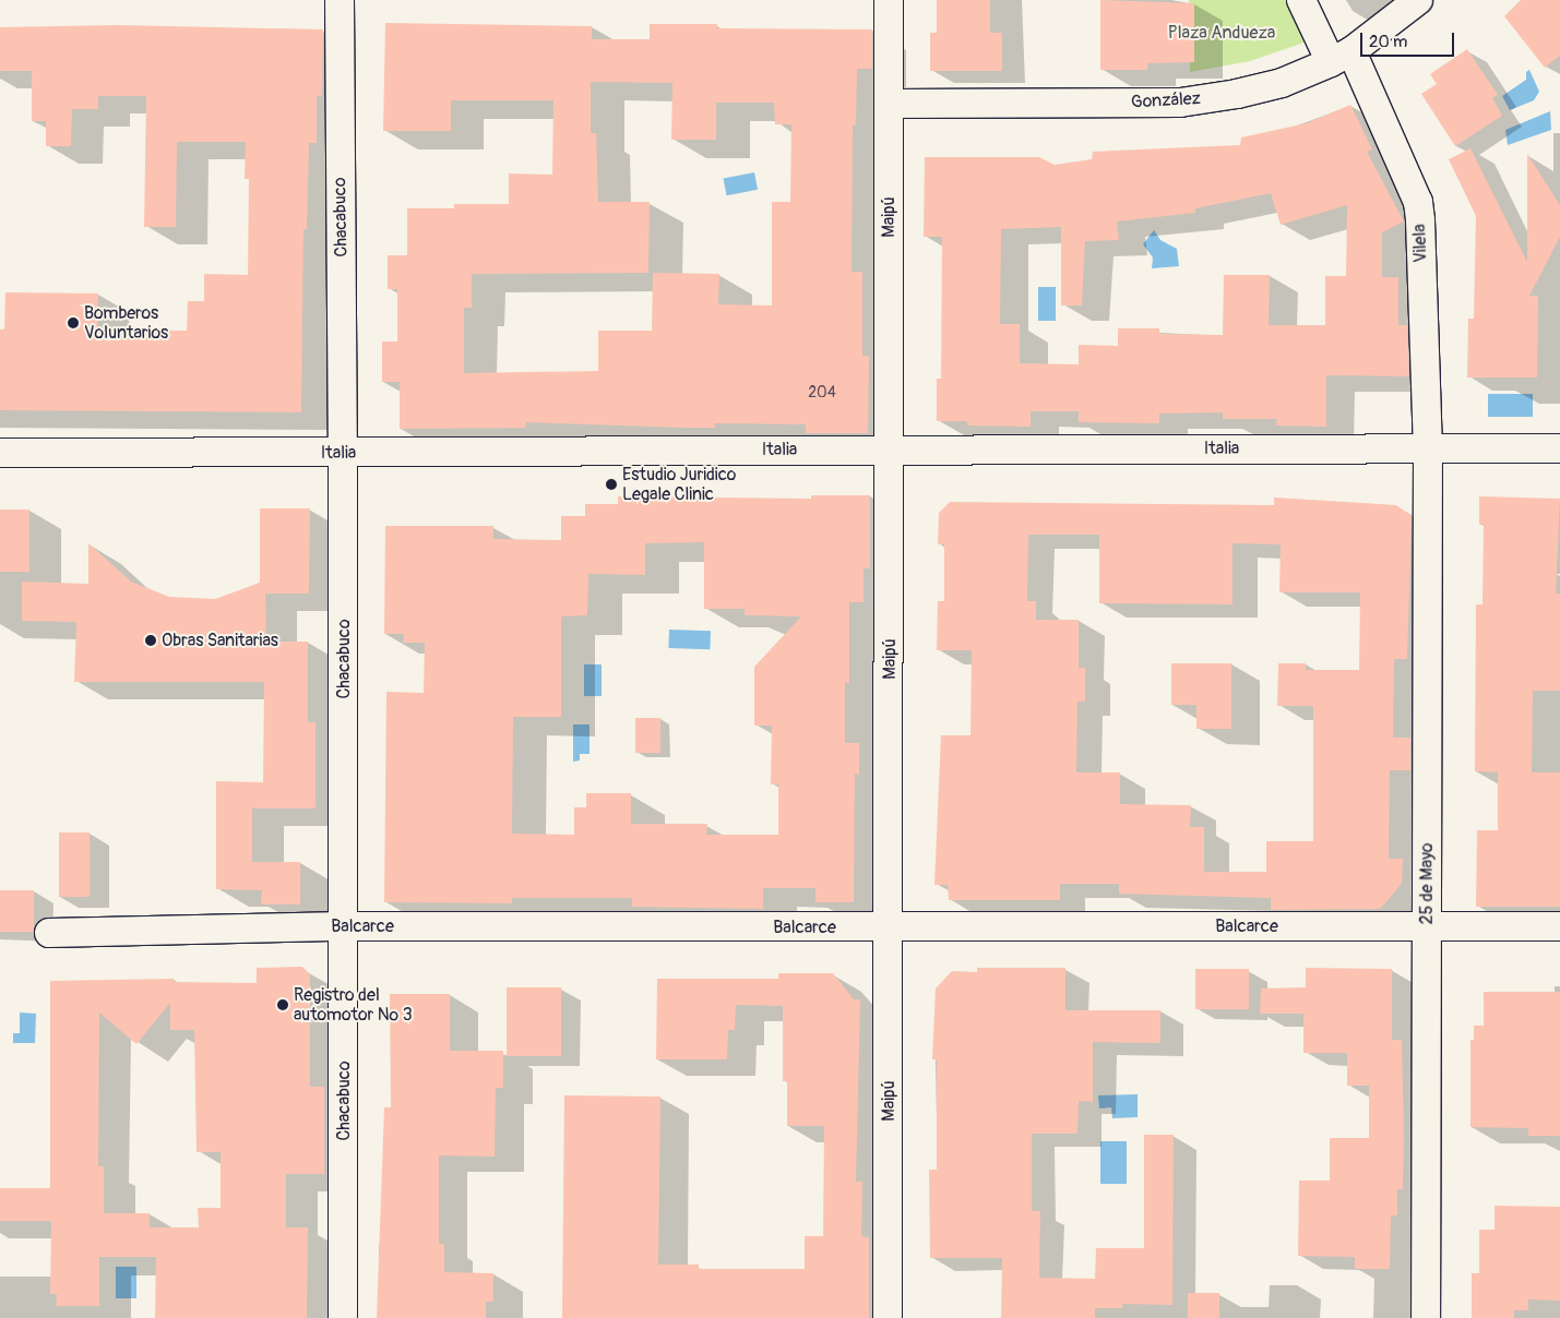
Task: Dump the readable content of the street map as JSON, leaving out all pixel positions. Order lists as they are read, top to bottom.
{
  "streets": {
    "street": [
      "González",
      "Chacabuco",
      "Maipú",
      "Vilela",
      "Italia",
      "25 de Mayo",
      "Balcarce"
    ]
  },
  "crossings": [
    ["González", "Maipú"],
    ["González", "Vilela"],
    ["Chacabuco", "Italia"],
    ["Chacabuco", "Balcarce"],
    ["Maipú", "Italia"],
    ["Maipú", "Balcarce"],
    ["Vilela", "Italia"],
    ["Vilela", "25 de Mayo"],
    ["Italia", "25 de Mayo"],
    ["25 de Mayo", "Balcarce"]
  ],
  "parks": ["Plaza Andueza"],
  "places": [
    "Bomberos Voluntarios",
    "Estudio Juridico Legale Clinic",
    "Obras Sanitarias",
    "Registro del automotor Nº 3"
  ],
  "house_numbers": ["204"],
  "scale_bar": "20 m"
}
